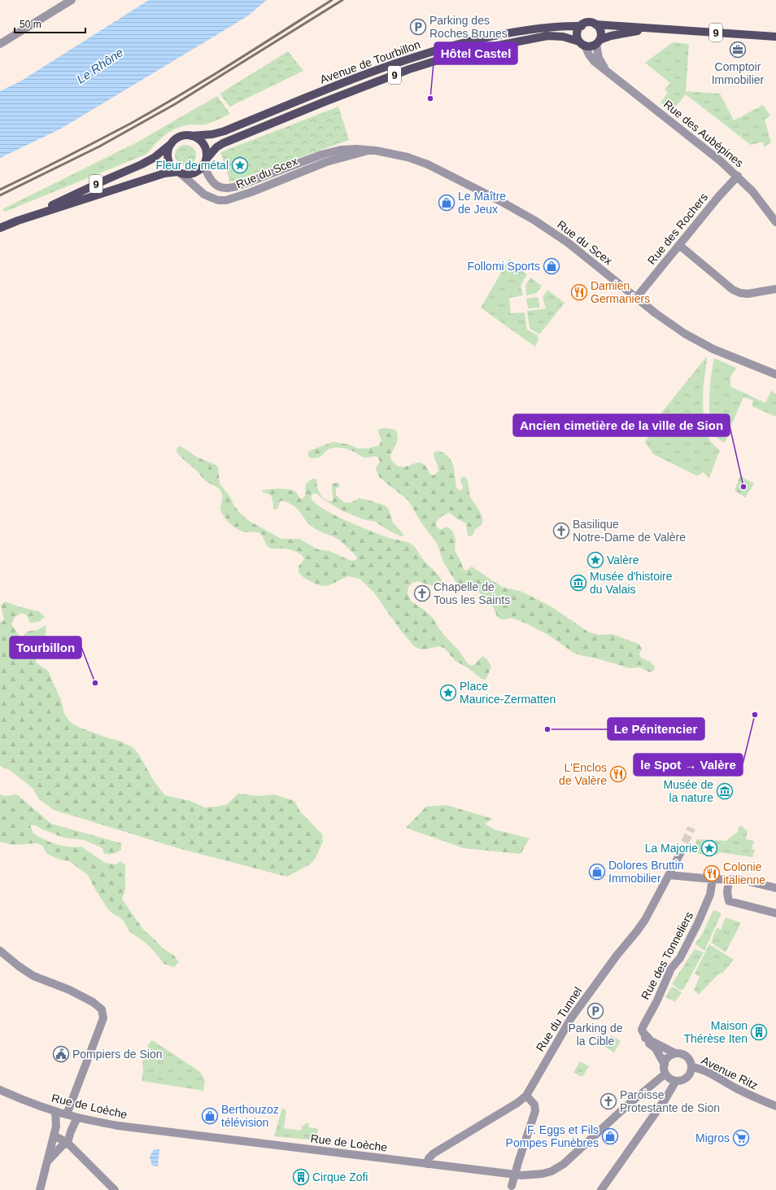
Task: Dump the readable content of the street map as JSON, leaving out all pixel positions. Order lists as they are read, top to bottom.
{
  "streets": {
    "main road": ["9", "Avenue de Tourbillon"],
    "street": [
      "Rue des Aubépines",
      "Rue du Scex",
      "Rue des Rochers",
      "Rue des Tonneliers",
      "Rue du Tunnel",
      "Avenue Ritz",
      "Rue de Loèche"
    ]
  },
  "crossings": [
    ["9", "Avenue de Tourbillon"],
    ["9", "Rue des Aubépines"],
    ["9", "Rue du Scex"],
    ["Avenue de Tourbillon", "Rue des Aubépines"],
    ["Avenue de Tourbillon", "Rue du Scex"],
    ["Rue des Aubépines", "Rue des Rochers"],
    ["Rue du Scex", "Rue des Rochers"],
    ["Rue du Tunnel", "Rue de Loèche"],
    ["Avenue Ritz", "Rue de Loèche"]
  ],
  "water": ["Le Rhône"],
  "places": {
    "parking": ["Parking des Roches Brunes", "Parking de la Cible"],
    "office": ["Comptoir Immobilier"],
    "other": [
      "Hôtel Castel",
      "Ancien cimetière de la ville de Sion",
      "Tourbillon",
      "le Spot → Valère",
      "Le Pénitencier"
    ],
    "place": [
      "Fleur de métal",
      "Valère",
      "Place Maurice-Zermatten",
      "La Majorie"
    ],
    "shop": [
      "Le Maître de Jeux",
      "Follomi Sports",
      "Dolores Bruttin Immobilier",
      "Berthouzoz télévision",
      "F. Eggs et Fils Pompes Funèbres"
    ],
    "restaurant": ["Damien Germaniers", "L'Enclos de Valère", "Colonie italienne"],
    "church": ["Basilique Notre-Dame de Valère", "Chapelle de Tous les Saints", "Paroisse Protestante de Sion"],
    "museum": ["Musée d'histoire du Valais", "Musée de la nature"],
    "building": ["Maison Thérèse Iten", "Cirque Zofi"],
    "public building": ["Pompiers de Sion"],
    "supermarket": ["Migros"]
  },
  "scale_bar": "50 m"
}
